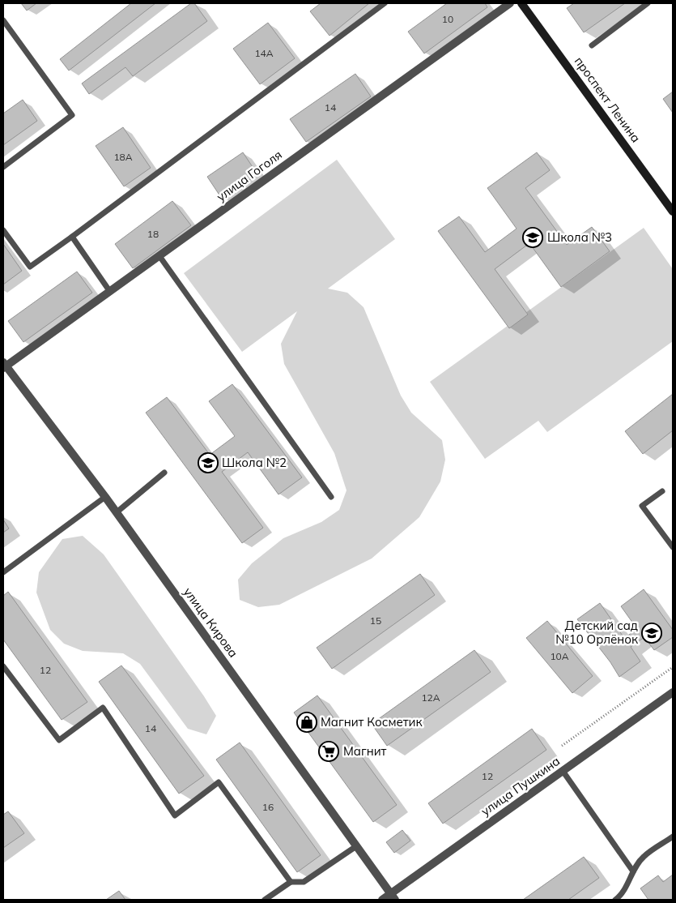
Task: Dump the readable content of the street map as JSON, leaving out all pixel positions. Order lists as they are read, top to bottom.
{
  "streets": {
    "street": [
      "проспект Ленина",
      "улица Гоголя",
      "улица Кирова",
      "улица Пушкина"
    ]
  },
  "crossings": [
    ["улица Гоголя", "улица Кирова"],
    ["улица Кирова", "улица Пушкина"]
  ],
  "places": {
    "school or university": ["Школа №3", "Школа №2", "Детский сад №10 Орлёнок"],
    "shop": ["Магнит Косметик"],
    "supermarket": ["Магнит"]
  },
  "house_numbers": [
    "10",
    "14А",
    "14",
    "18А",
    "18",
    "15",
    "10А",
    "12",
    "12А",
    "14",
    "12",
    "16"
  ]
}
